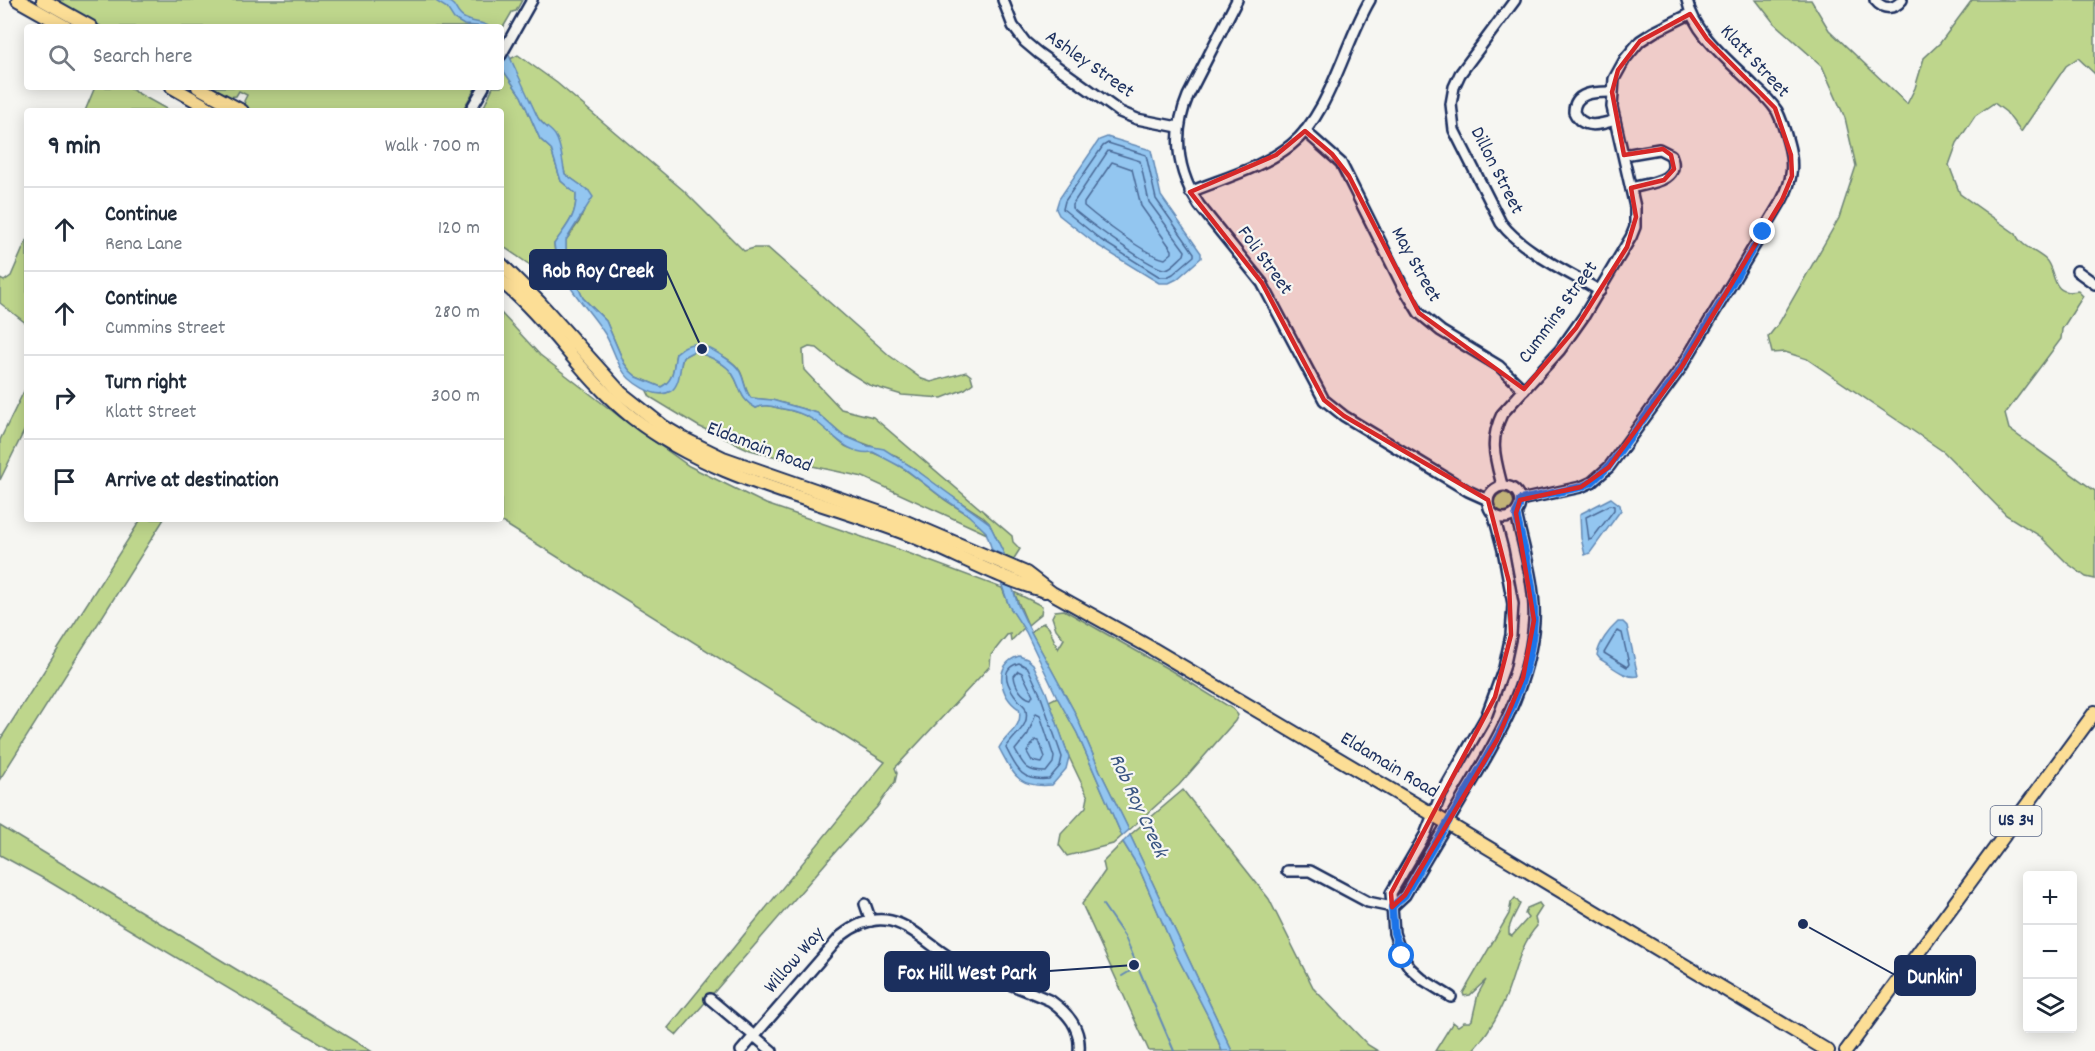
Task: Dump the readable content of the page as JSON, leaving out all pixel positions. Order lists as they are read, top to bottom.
{
  "streets": {
    "main road": ["Eldamain Road", "US 34"],
    "street": [
      "Klatt Street",
      "Ashley Street",
      "Dillon Street",
      "Foli Street",
      "May Street",
      "Cummins Street",
      "Willow Way"
    ]
  },
  "crossings": [
    ["Klatt Street", "Foli Street"],
    ["Klatt Street", "Cummins Street"],
    ["Ashley Street", "Foli Street"],
    ["Dillon Street", "Cummins Street"],
    ["Foli Street", "Cummins Street"],
    ["May Street", "Cummins Street"]
  ],
  "water": ["Rob Roy Creek"],
  "places": ["Rob Roy Creek", "Dunkin'", "Fox Hill West Park"],
  "page": {
    "search": "Search here",
    "heading": ["9 min", "Walk · 700 m"],
    "list": [
      ["Continue", "Rena Lane", "120 m"],
      ["Continue", "Cummins Street", "280 m"],
      ["Turn right", "Klatt Street", "300 m"],
      "Arrive at destination"
    ],
    "map_buttons": ["+", "−"]
  }
}
